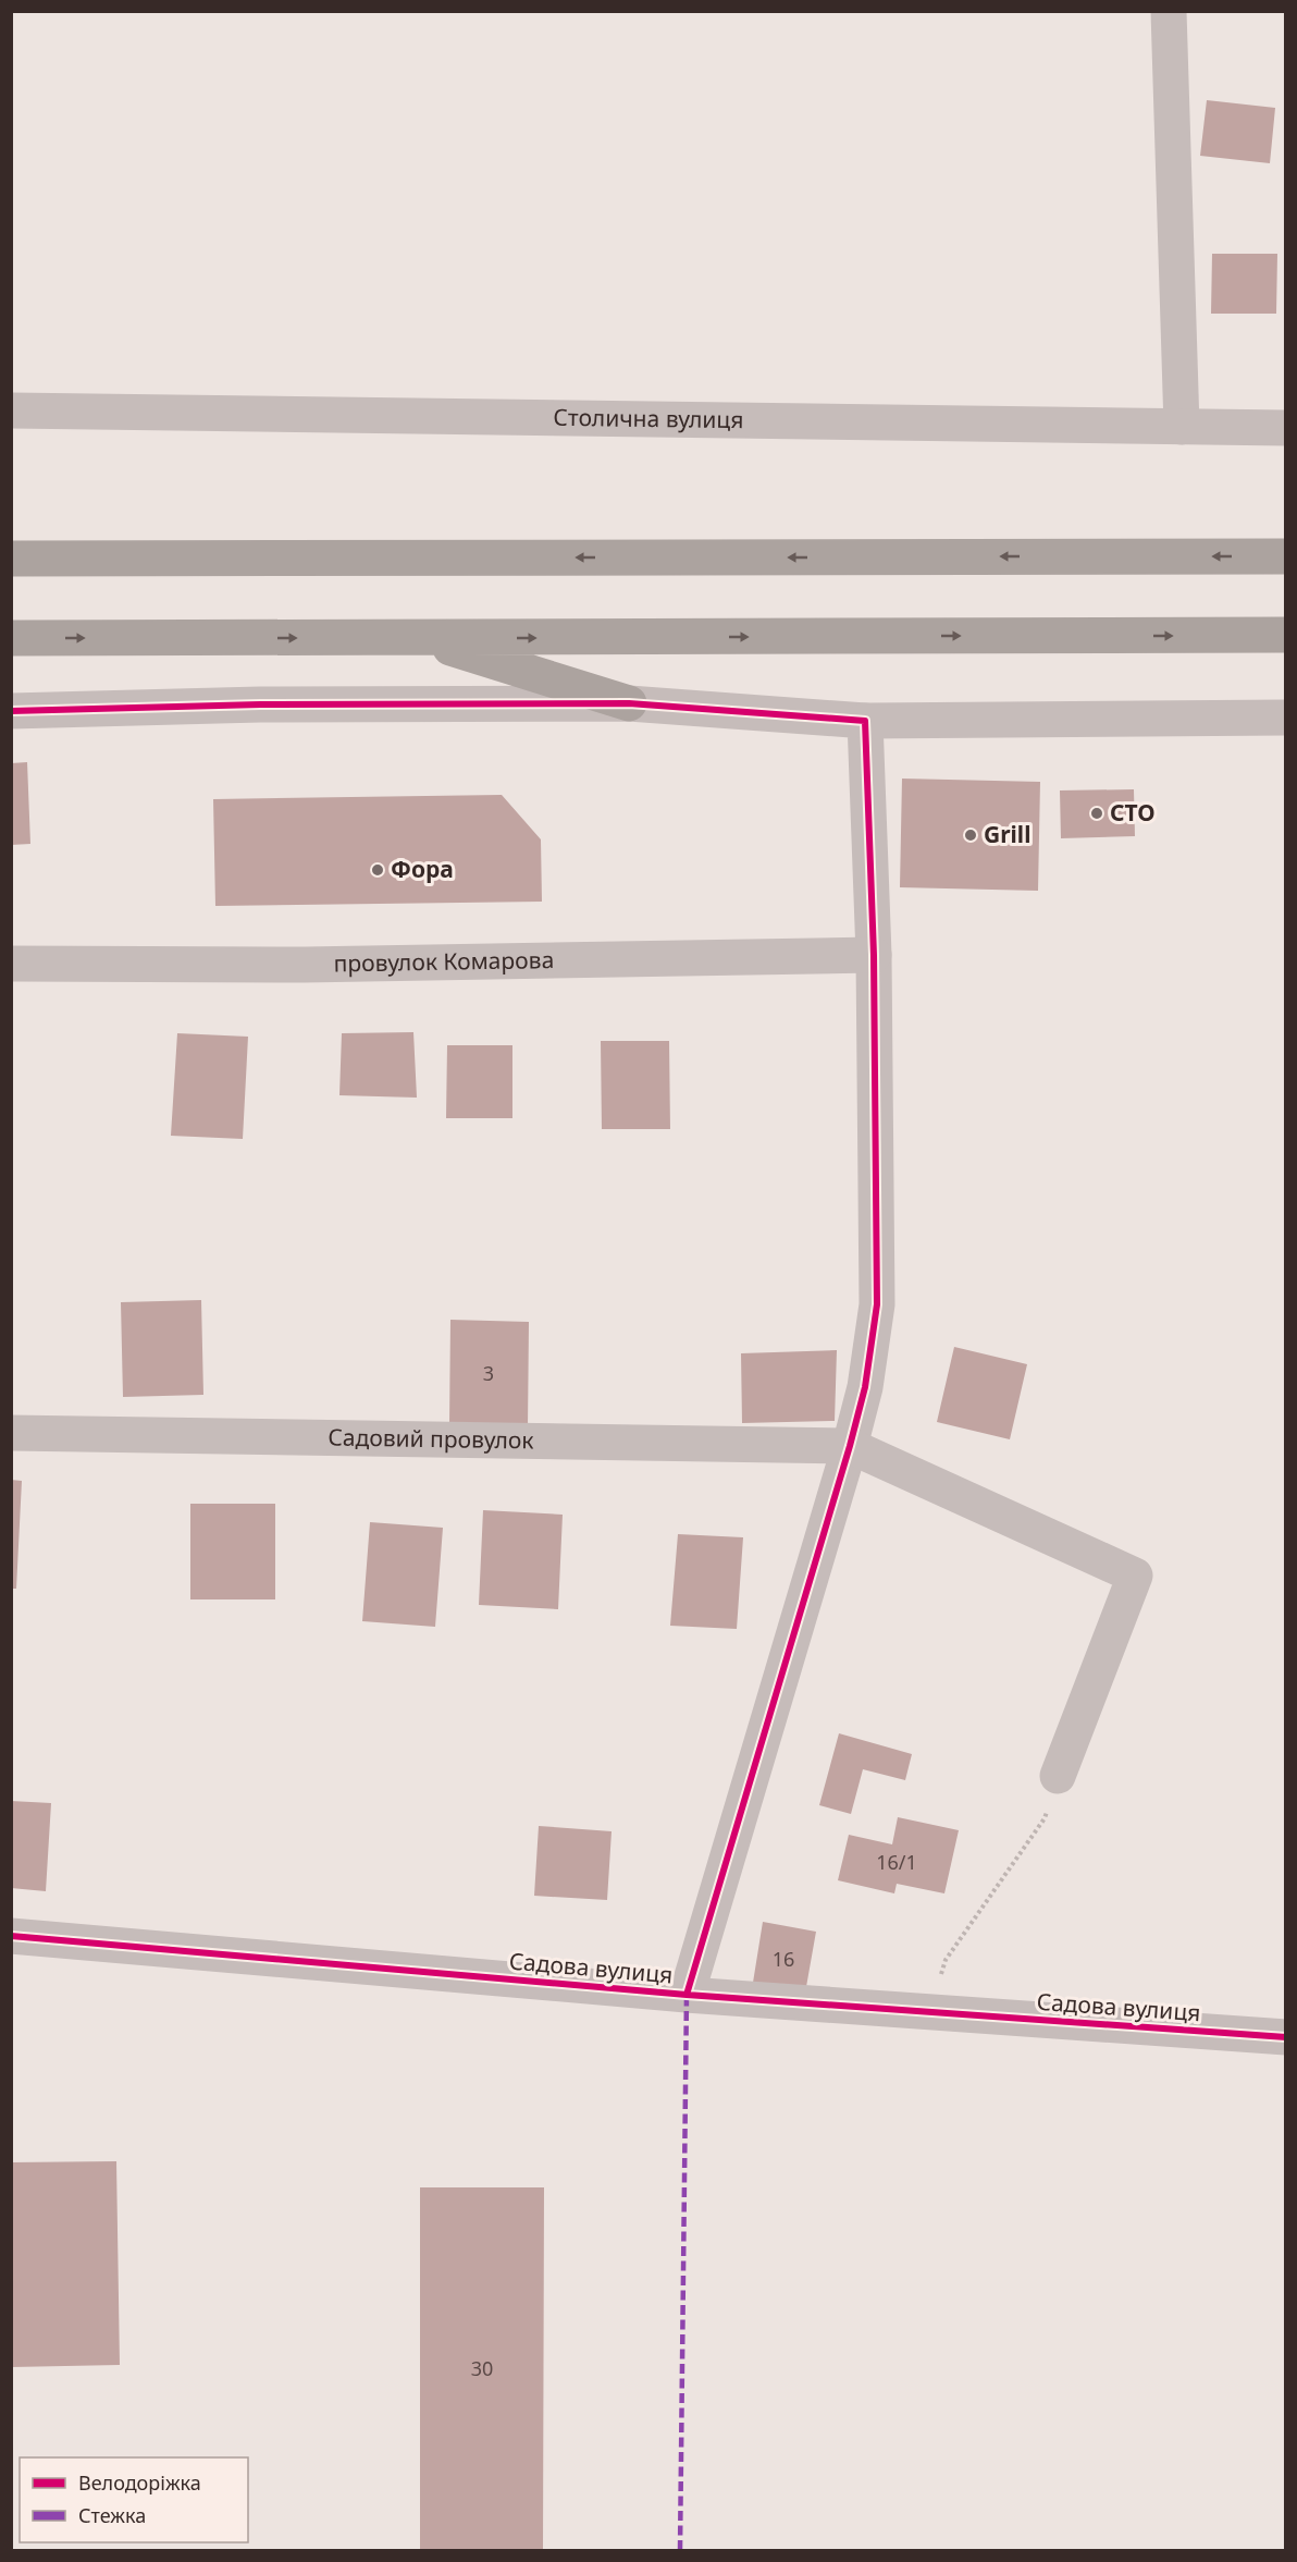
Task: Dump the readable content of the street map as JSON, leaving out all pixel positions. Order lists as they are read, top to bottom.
{
  "streets": {
    "street": [
      "Столична вулиця",
      "провулок Комарова",
      "Садовий провулок",
      "Садова вулиця"
    ]
  },
  "places": ["СТО", "Grill", "Фора"],
  "house_numbers": [
    "3",
    "16/1",
    "16",
    "30"
  ],
  "legend": ["Велодоріжка", "Стежка"]
}
